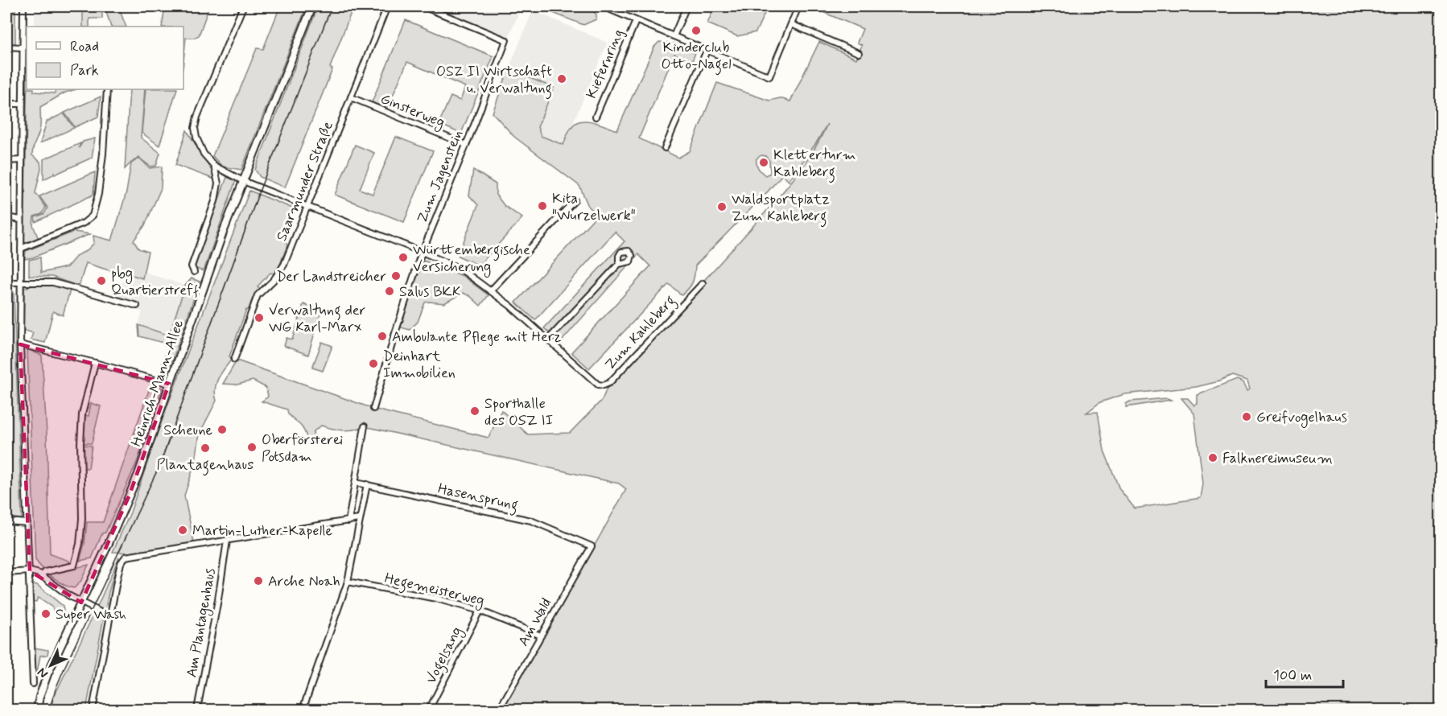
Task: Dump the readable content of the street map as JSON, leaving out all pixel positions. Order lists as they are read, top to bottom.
{
  "streets": {
    "main road": ["Heinrich-Mann-Allee"],
    "street": [
      "Kiefernring",
      "Ginsterweg",
      "Zum Jagenstein",
      "Saarmunder Straße",
      "Zum Kahleberg",
      "Hasensprung",
      "Hegemeisterweg",
      "Am Wald",
      "Am Plantagenhaus",
      "Vogelsang"
    ]
  },
  "crossings": [
    ["Ginsterweg", "Zum Jagenstein"],
    ["Ginsterweg", "Saarmunder Straße"],
    ["Zum Jagenstein", "Zum Kahleberg"],
    ["Saarmunder Straße", "Zum Kahleberg"],
    ["Zum Kahleberg", "Heinrich-Mann-Allee"],
    ["Hasensprung", "Am Wald"],
    ["Hegemeisterweg", "Am Wald"],
    ["Hegemeisterweg", "Vogelsang"]
  ],
  "places": [
    "Kinderclub Otto-Nagel",
    "OSZ II Wirtschaft u. Verwaltung",
    "Kletterturm Kahleberg",
    "Kita \"Wurzelwerk\"",
    "Waldsportplatz Zum Kahleberg",
    "Württembergische Versicherung",
    "Der Landstreicher",
    "pbg Quartierstreff",
    "Salus BKK",
    "Verwaltung der WG Karl-Marx",
    "Ambulante Pflege mit Herz",
    "Deinhart Immobilien",
    "Sporthalle des OSZ II",
    "Greifvogelhaus",
    "Scheune",
    "Oberförsterei Potsdam",
    "Plantagenhaus",
    "Falknereimuseum",
    "Martin-Luther-Kapelle",
    "Arche Noah",
    "Super Wash"
  ],
  "legend": ["Road", "Park"],
  "scale_bar": "100 m",
  "north": "bottom left"
}
